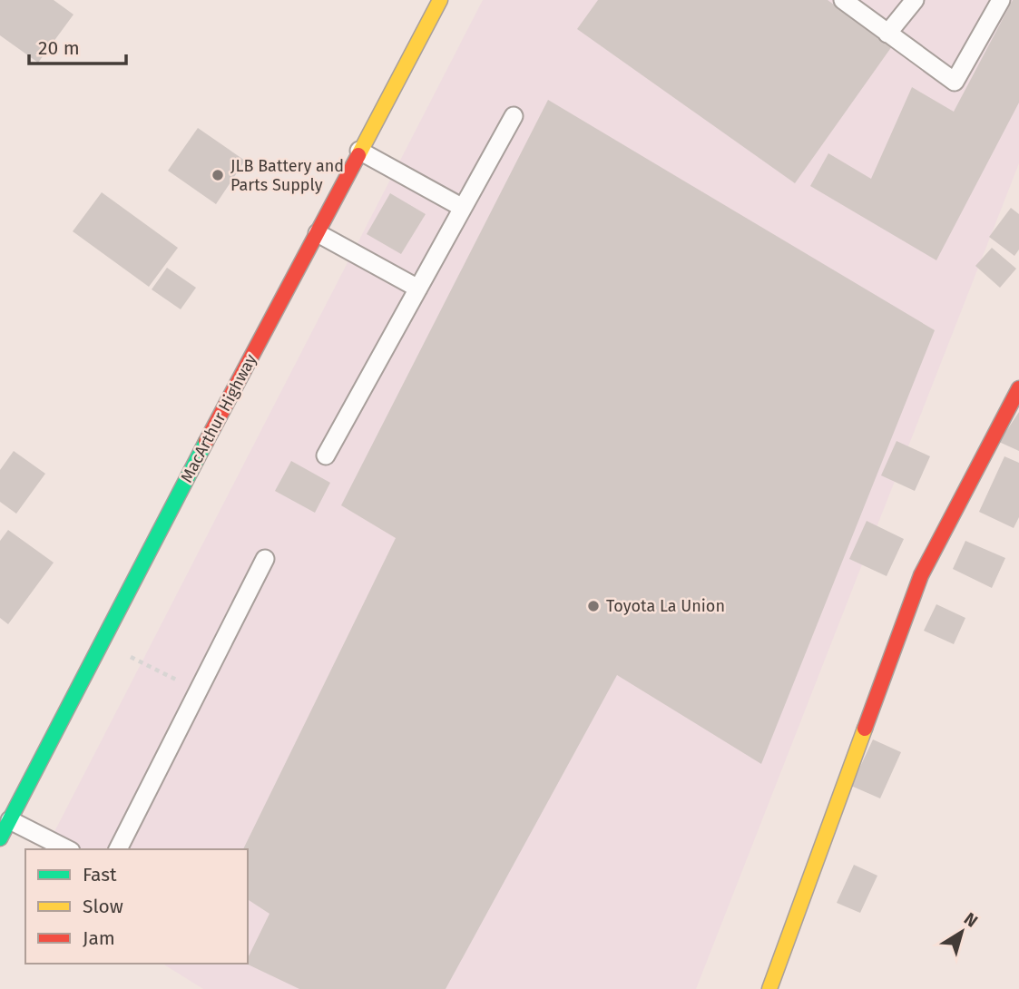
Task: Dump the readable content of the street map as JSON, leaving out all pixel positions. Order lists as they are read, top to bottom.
{
  "streets": {
    "main road": ["MacArthur Highway"]
  },
  "places": ["JLB Battery and Parts Supply", "Toyota La Union"],
  "legend": ["Fast", "Slow", "Jam"],
  "scale_bar": "20 m",
  "north": "top right"
}
